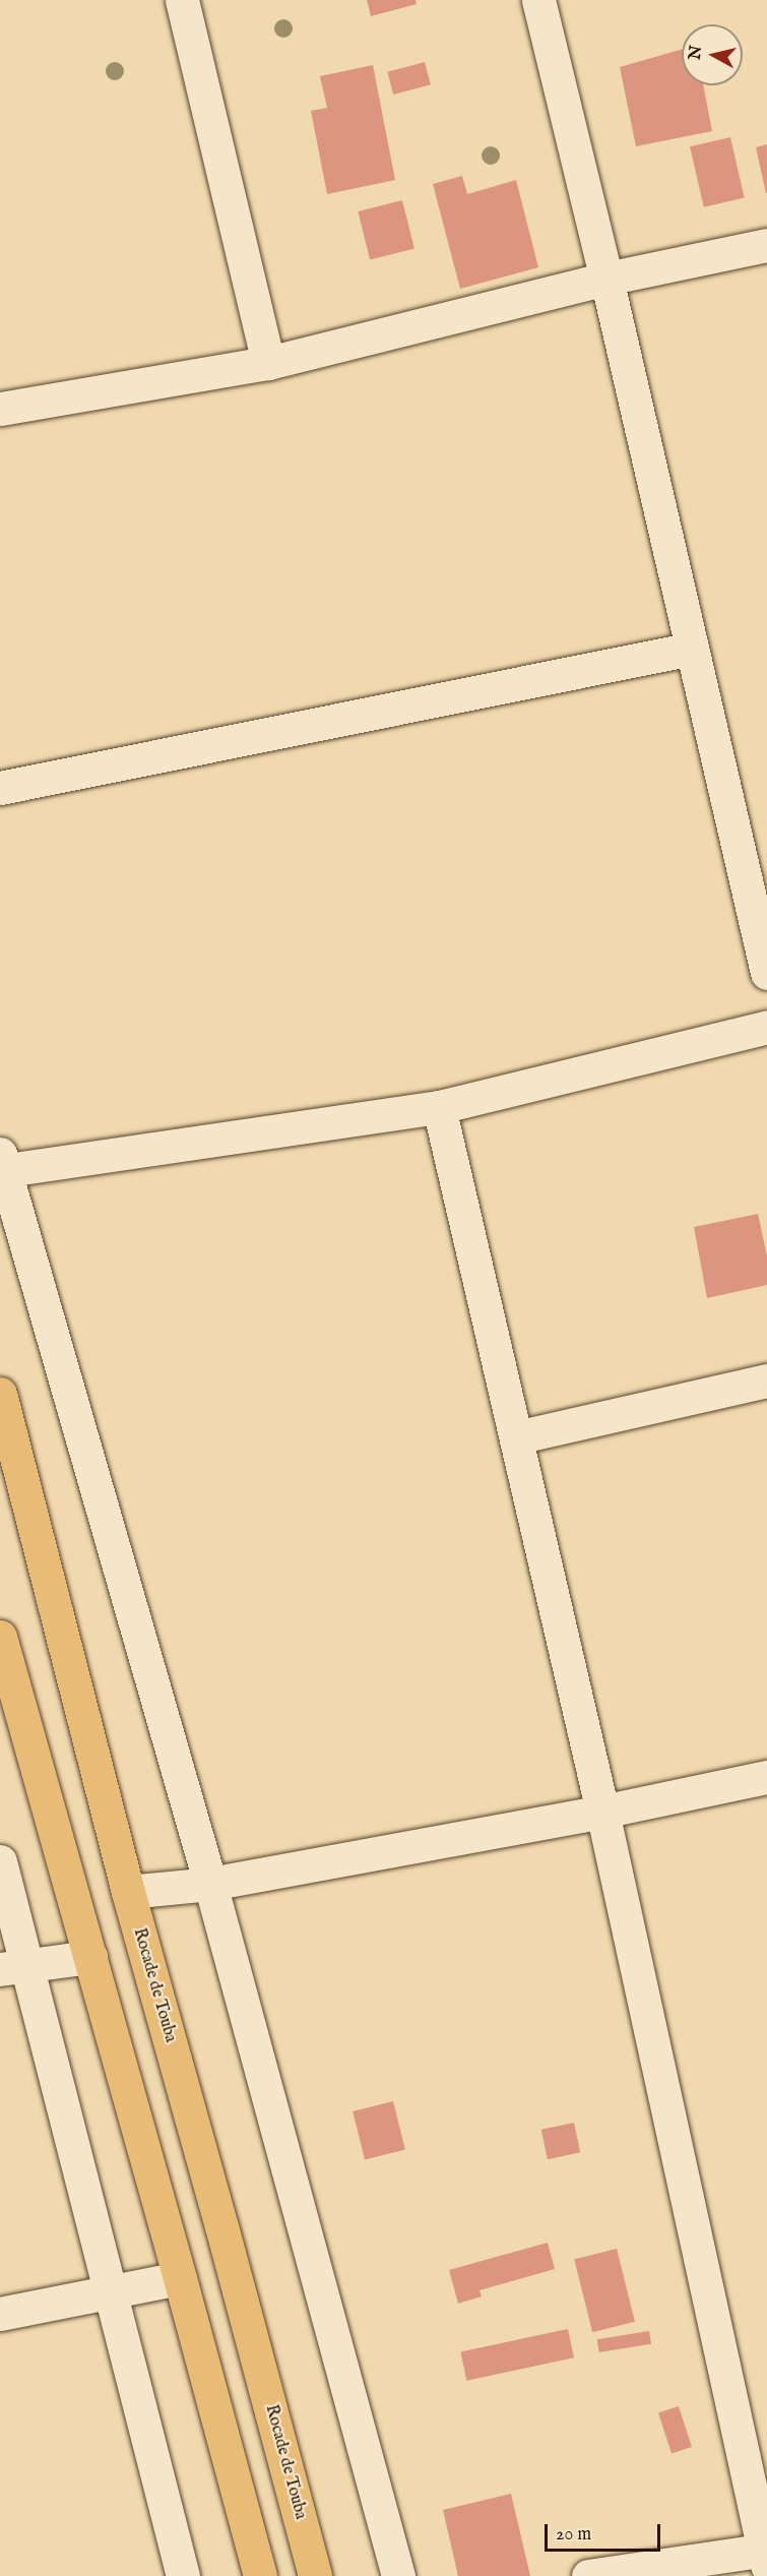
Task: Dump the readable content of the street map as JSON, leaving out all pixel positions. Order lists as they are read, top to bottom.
{
  "streets": {
    "main road": ["Rocade de Touba"]
  },
  "scale_bar": "20 m",
  "north": "left"
}
